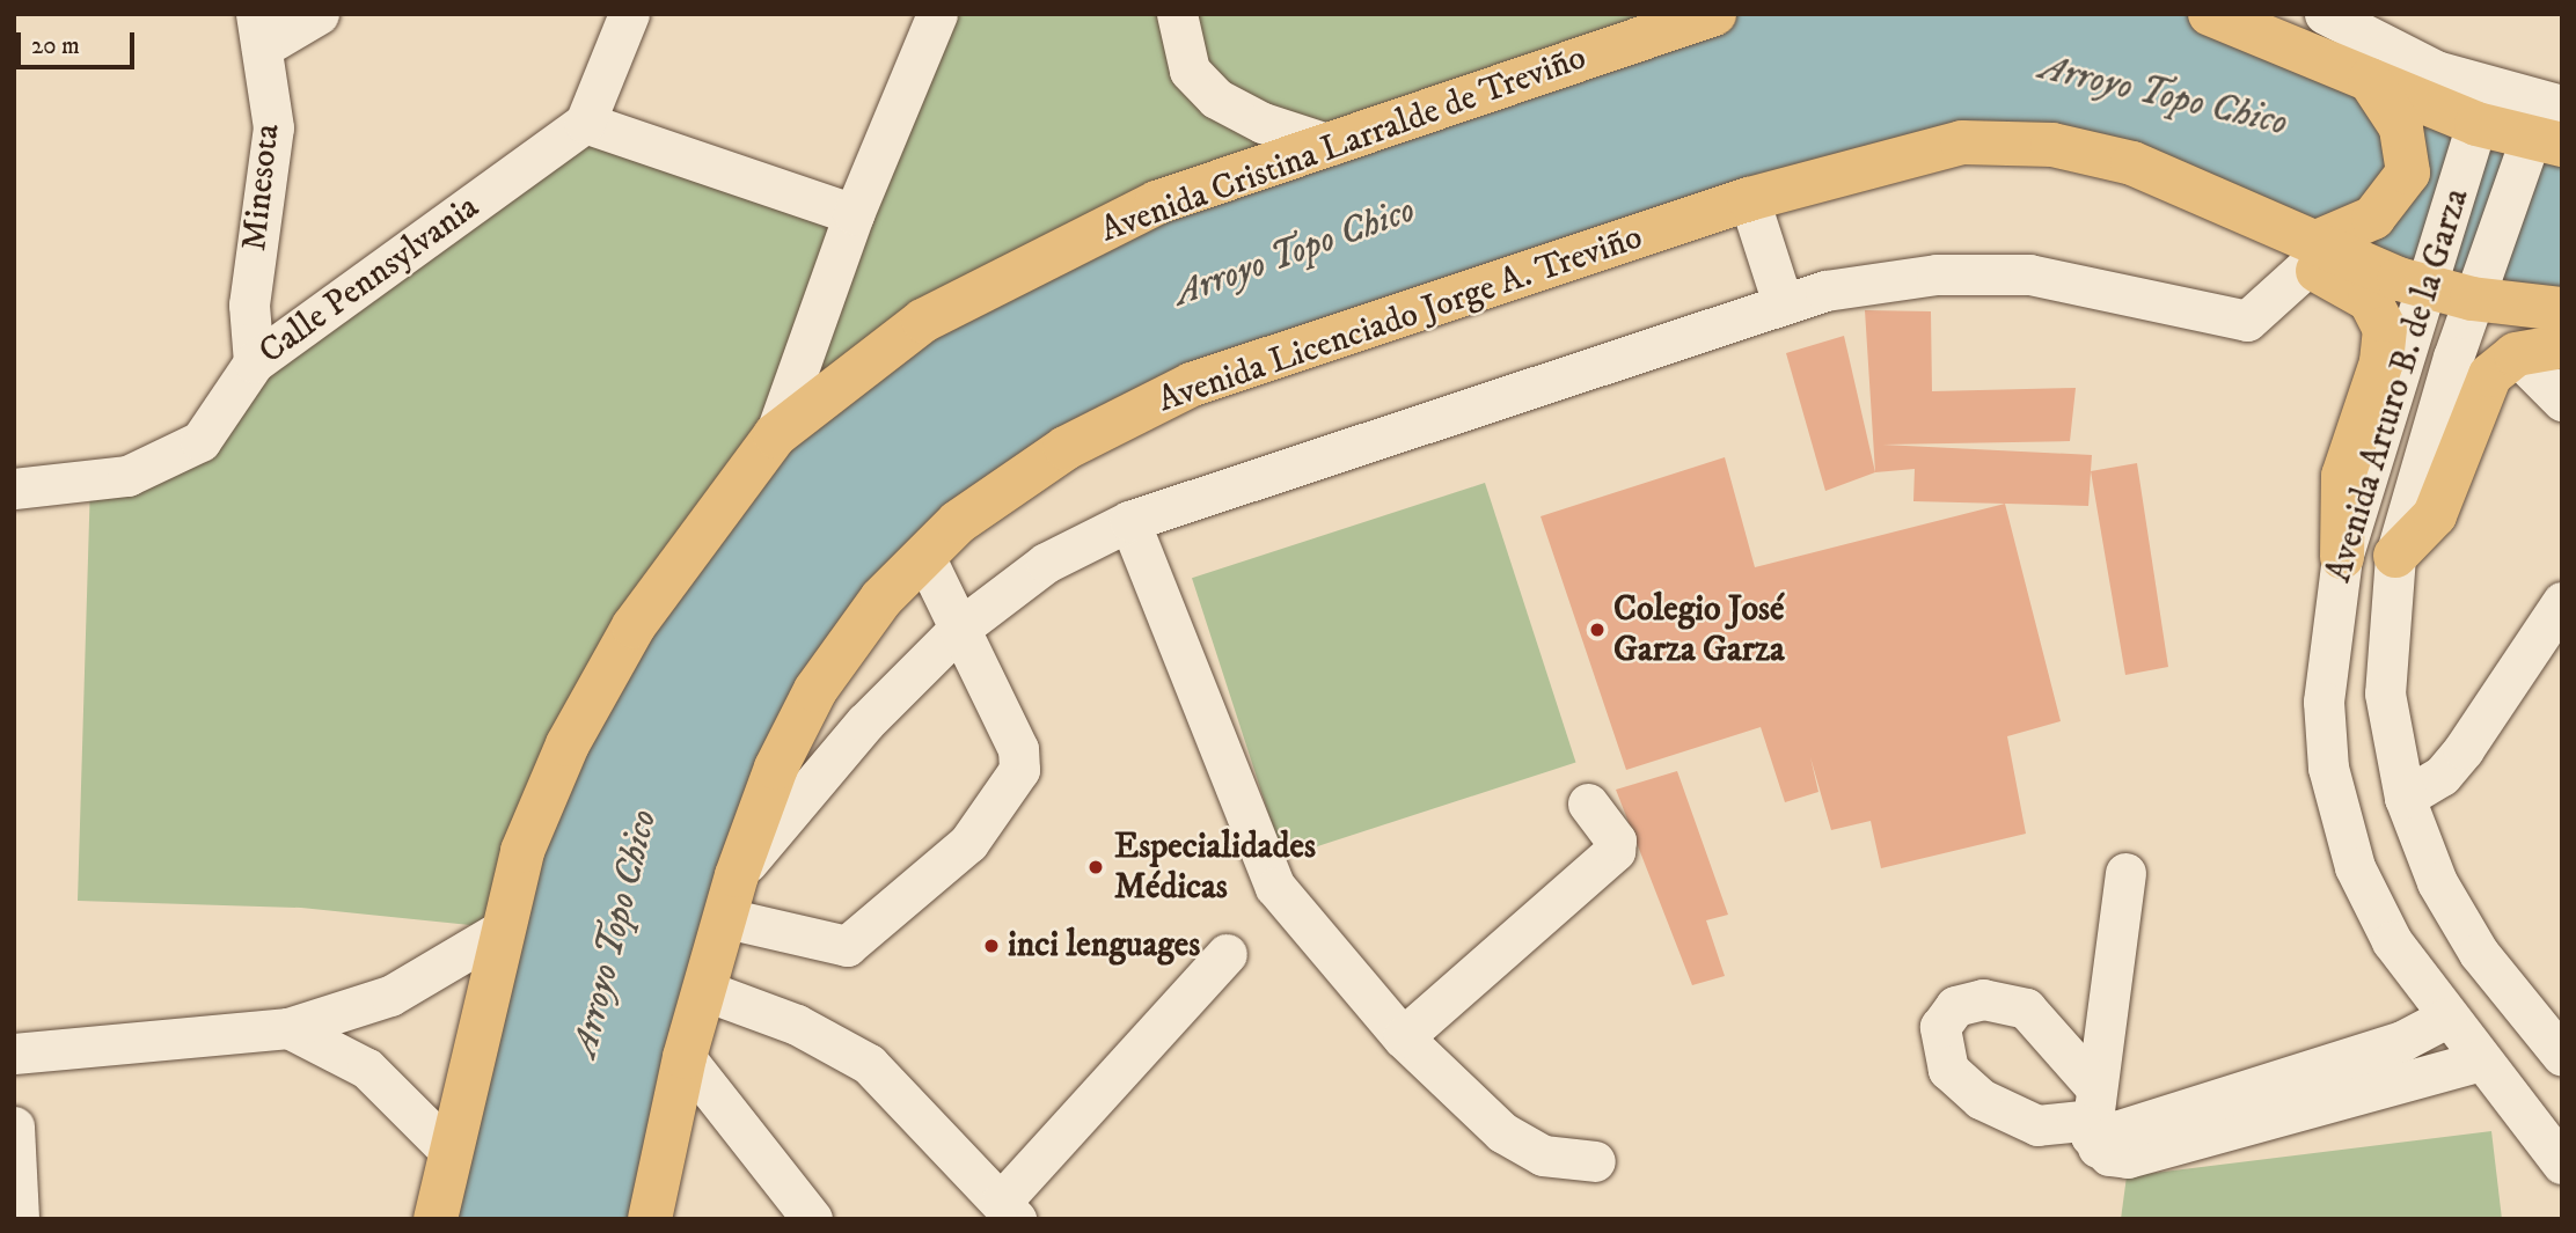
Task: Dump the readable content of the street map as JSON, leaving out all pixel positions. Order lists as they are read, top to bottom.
{
  "streets": {
    "main road": ["Avenida Cristina Larralde de Treviño", "Avenida Licenciado Jorge A. Treviño"],
    "street": ["Minesota", "Calle Pennsylvania", "Avenida Arturo B. de la Garza"]
  },
  "crossings": [
    ["Minesota", "Calle Pennsylvania"],
    ["Avenida Licenciado Jorge A. Treviño", "Avenida Arturo B. de la Garza"]
  ],
  "water": ["Arroyo Topo Chico"],
  "places": ["Colegio José Garza Garza", "Especialidades Médicas", "inci lenguages"],
  "scale_bar": "20 m"
}
